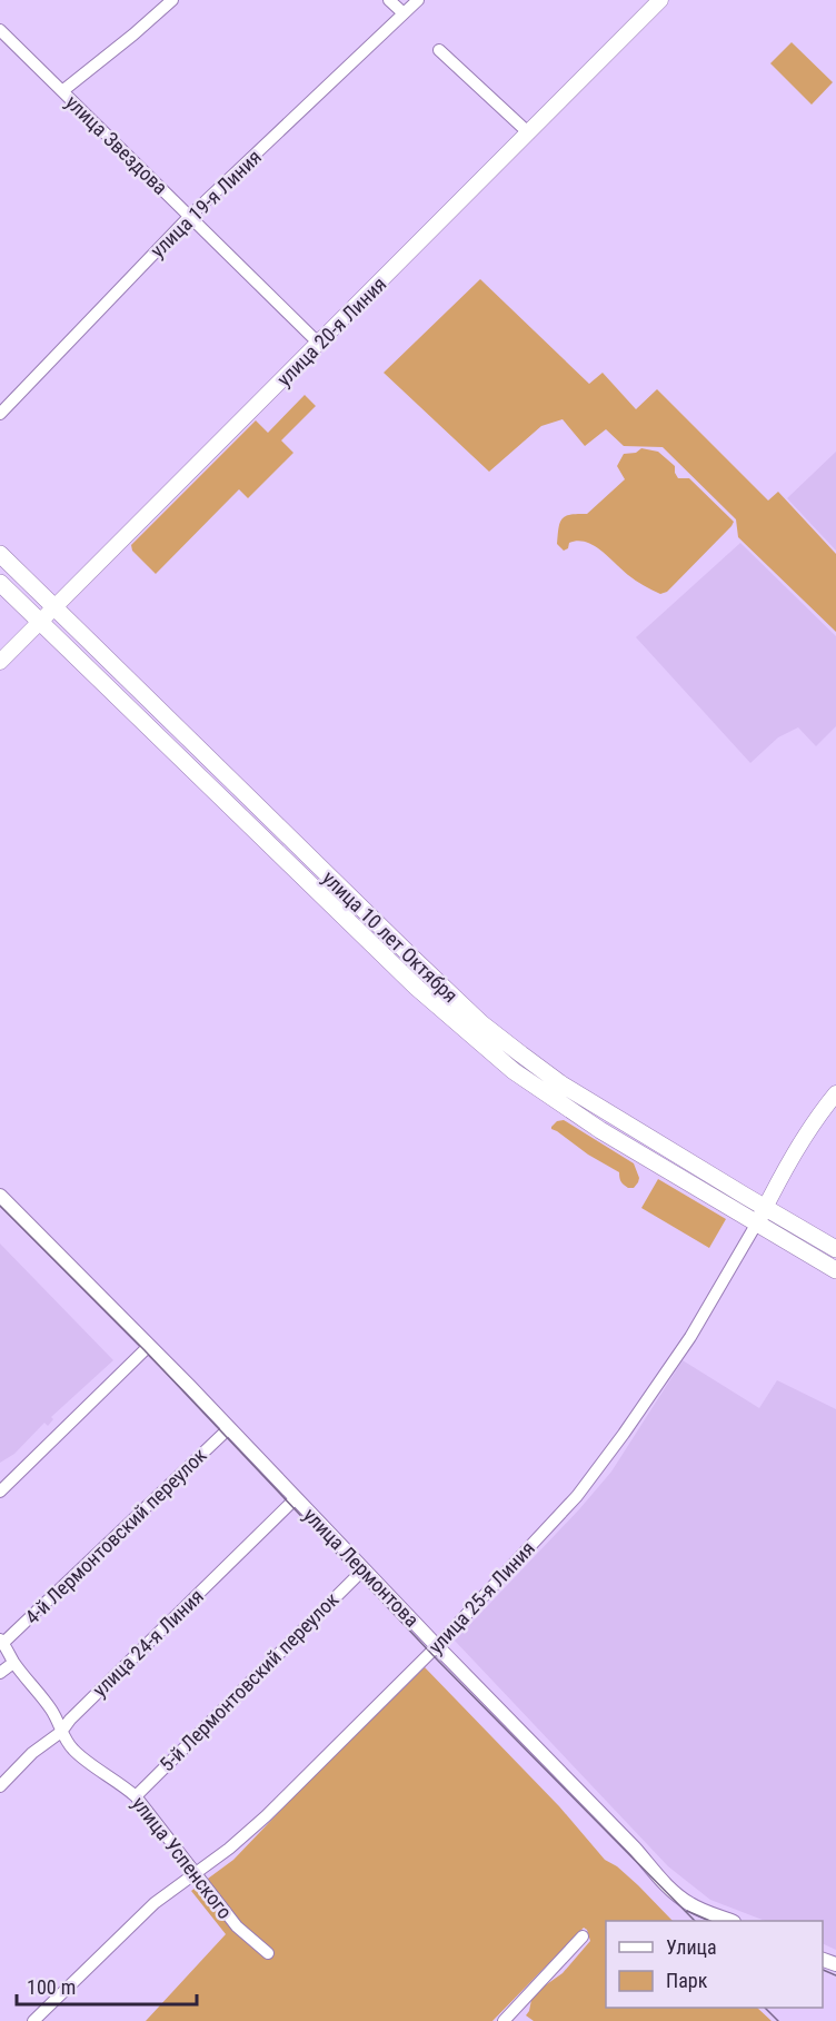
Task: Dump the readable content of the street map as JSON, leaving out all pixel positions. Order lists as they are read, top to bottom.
{
  "streets": {
    "main road": ["улица 20-я Линия", "улица 10 лет Октября", "улица 25-я Линия"],
    "street": [
      "улица Звездова",
      "улица 19-я Линия",
      "4-й Лермонтовский переулок",
      "улица Лермонтова",
      "улица 24-я Линия",
      "5-й Лермонтовский переулок",
      "улица Успенского"
    ]
  },
  "crossings": [
    ["улица Звездова", "улица 19-я Линия"],
    ["улица Звездова", "улица 20-я Линия"],
    ["улица 20-я Линия", "улица 10 лет Октября"],
    ["улица 10 лет Октября", "улица 25-я Линия"],
    ["4-й Лермонтовский переулок", "улица Лермонтова"],
    ["4-й Лермонтовский переулок", "улица Успенского"],
    ["улица Лермонтова", "улица 25-я Линия"],
    ["улица Лермонтова", "улица 24-я Линия"],
    ["улица Лермонтова", "5-й Лермонтовский переулок"],
    ["улица 25-я Линия", "улица Успенского"],
    ["улица 24-я Линия", "улица Успенского"],
    ["5-й Лермонтовский переулок", "улица Успенского"]
  ],
  "legend": ["Улица", "Парк"],
  "scale_bar": "100 m"
}
